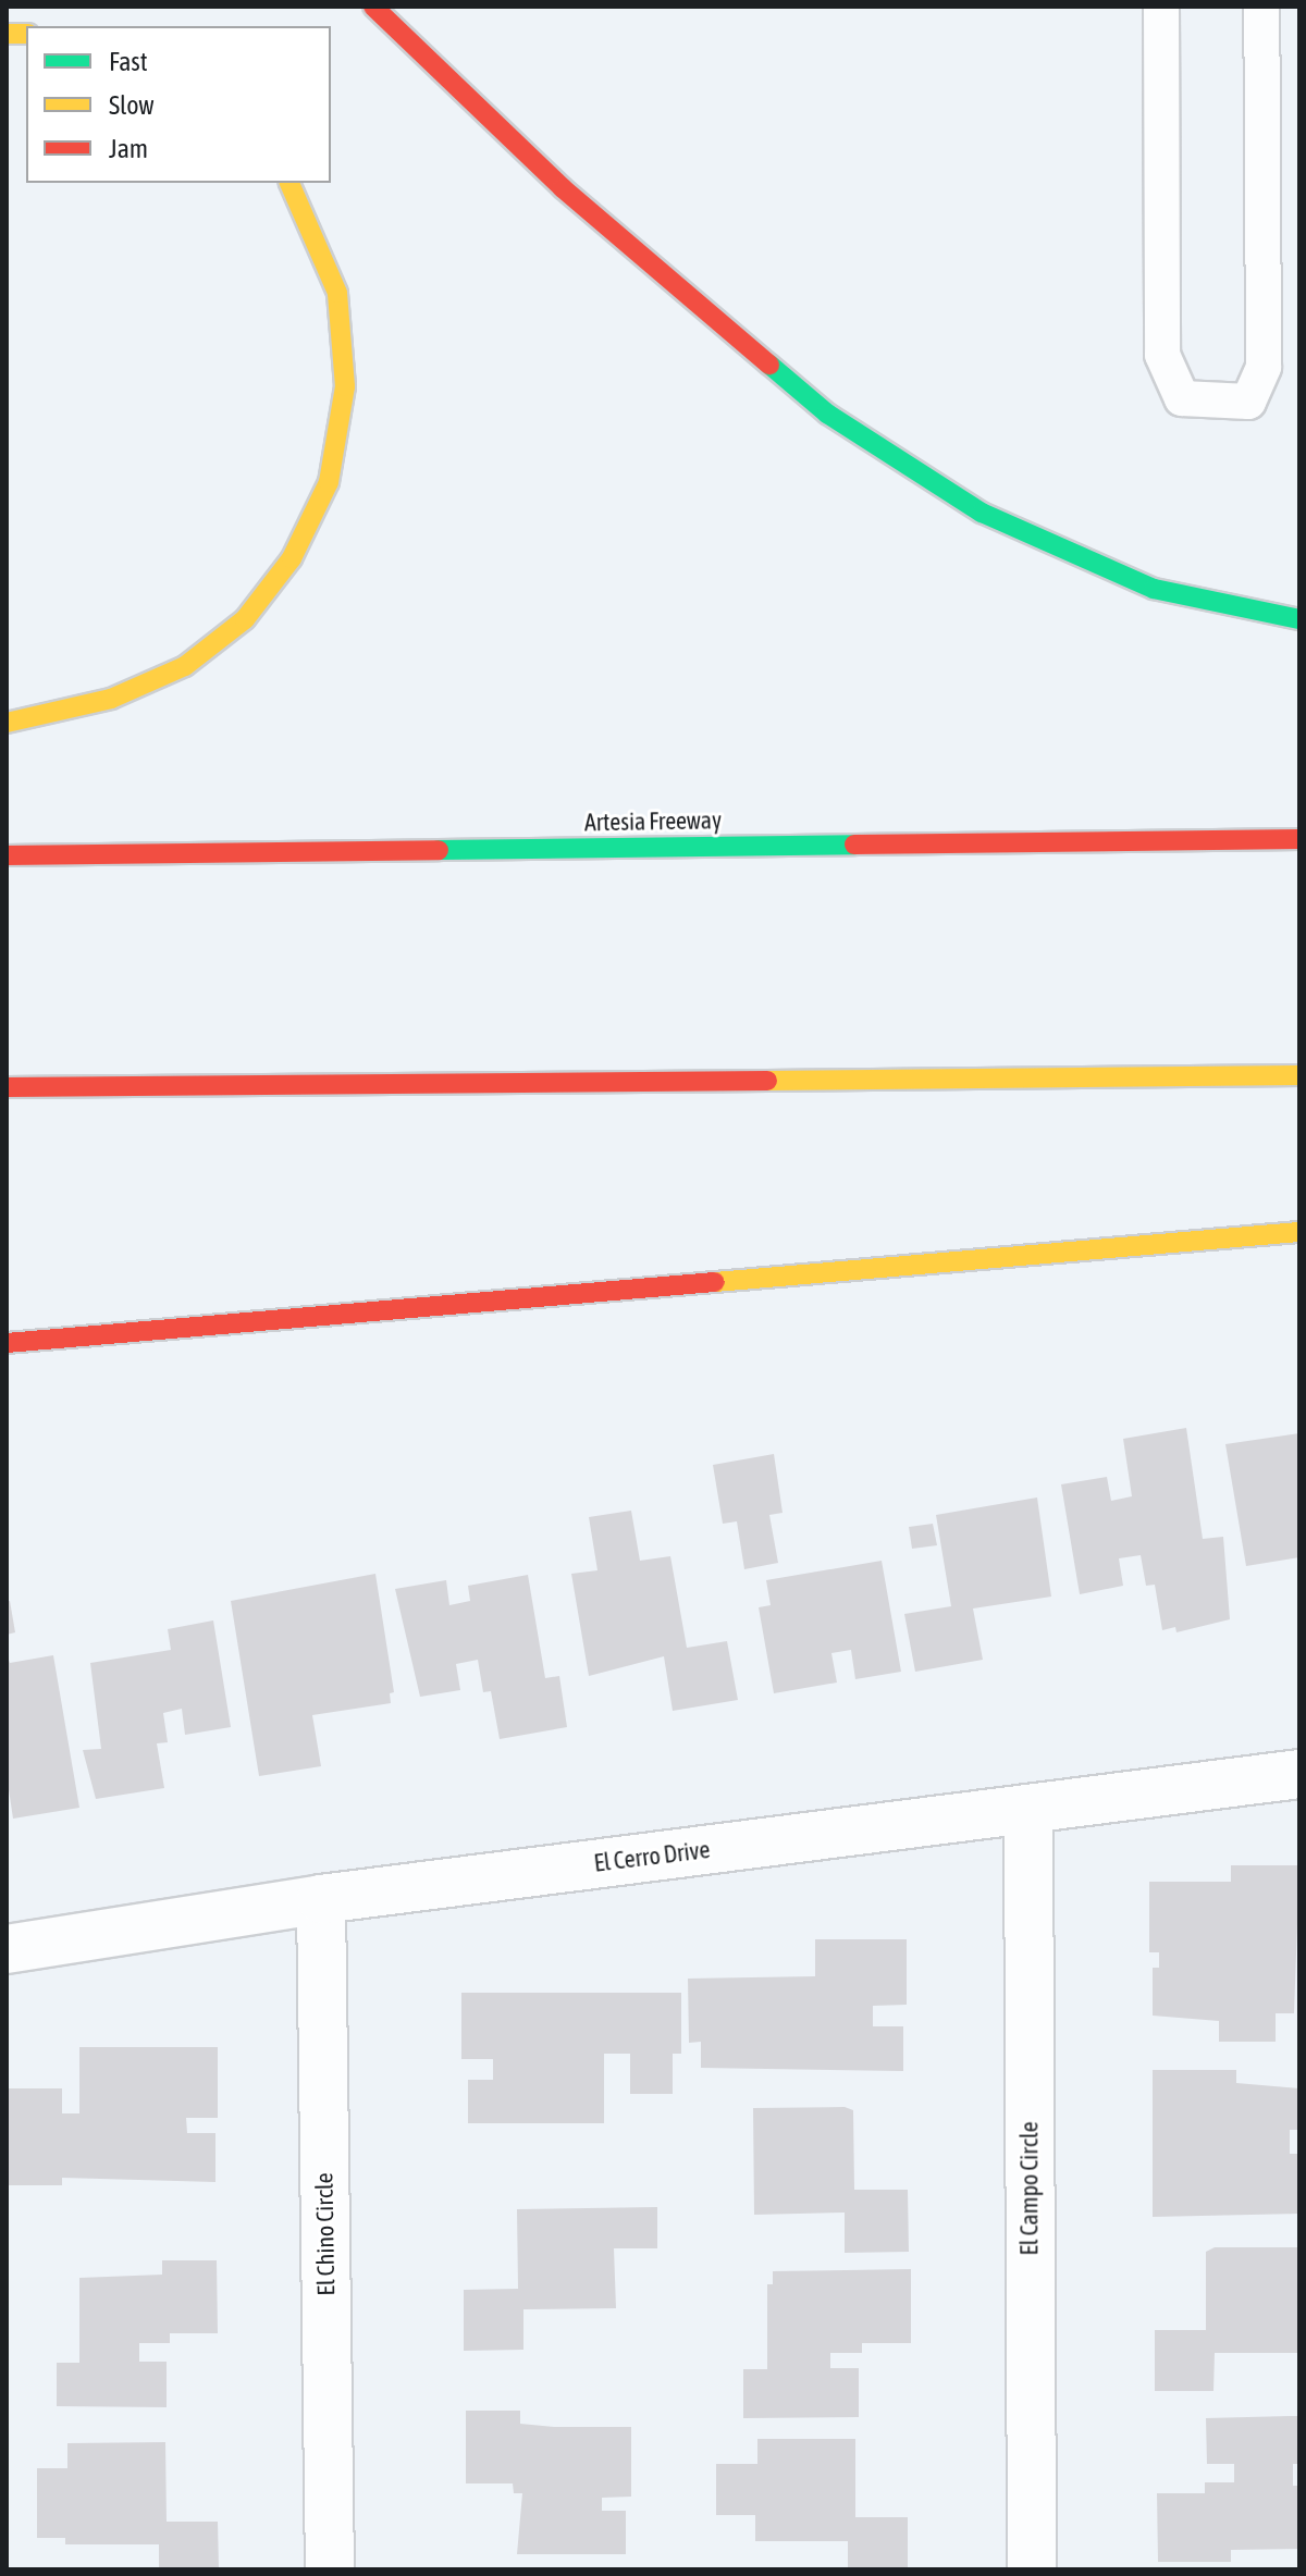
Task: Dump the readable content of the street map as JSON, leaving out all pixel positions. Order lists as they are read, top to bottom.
{
  "streets": {
    "highway": ["Artesia Freeway"],
    "street": ["El Cerro Drive", "El Campo Circle", "El Chino Circle"]
  },
  "crossings": [
    ["El Cerro Drive", "El Campo Circle"],
    ["El Cerro Drive", "El Chino Circle"]
  ],
  "legend": ["Fast", "Slow", "Jam"]
}
